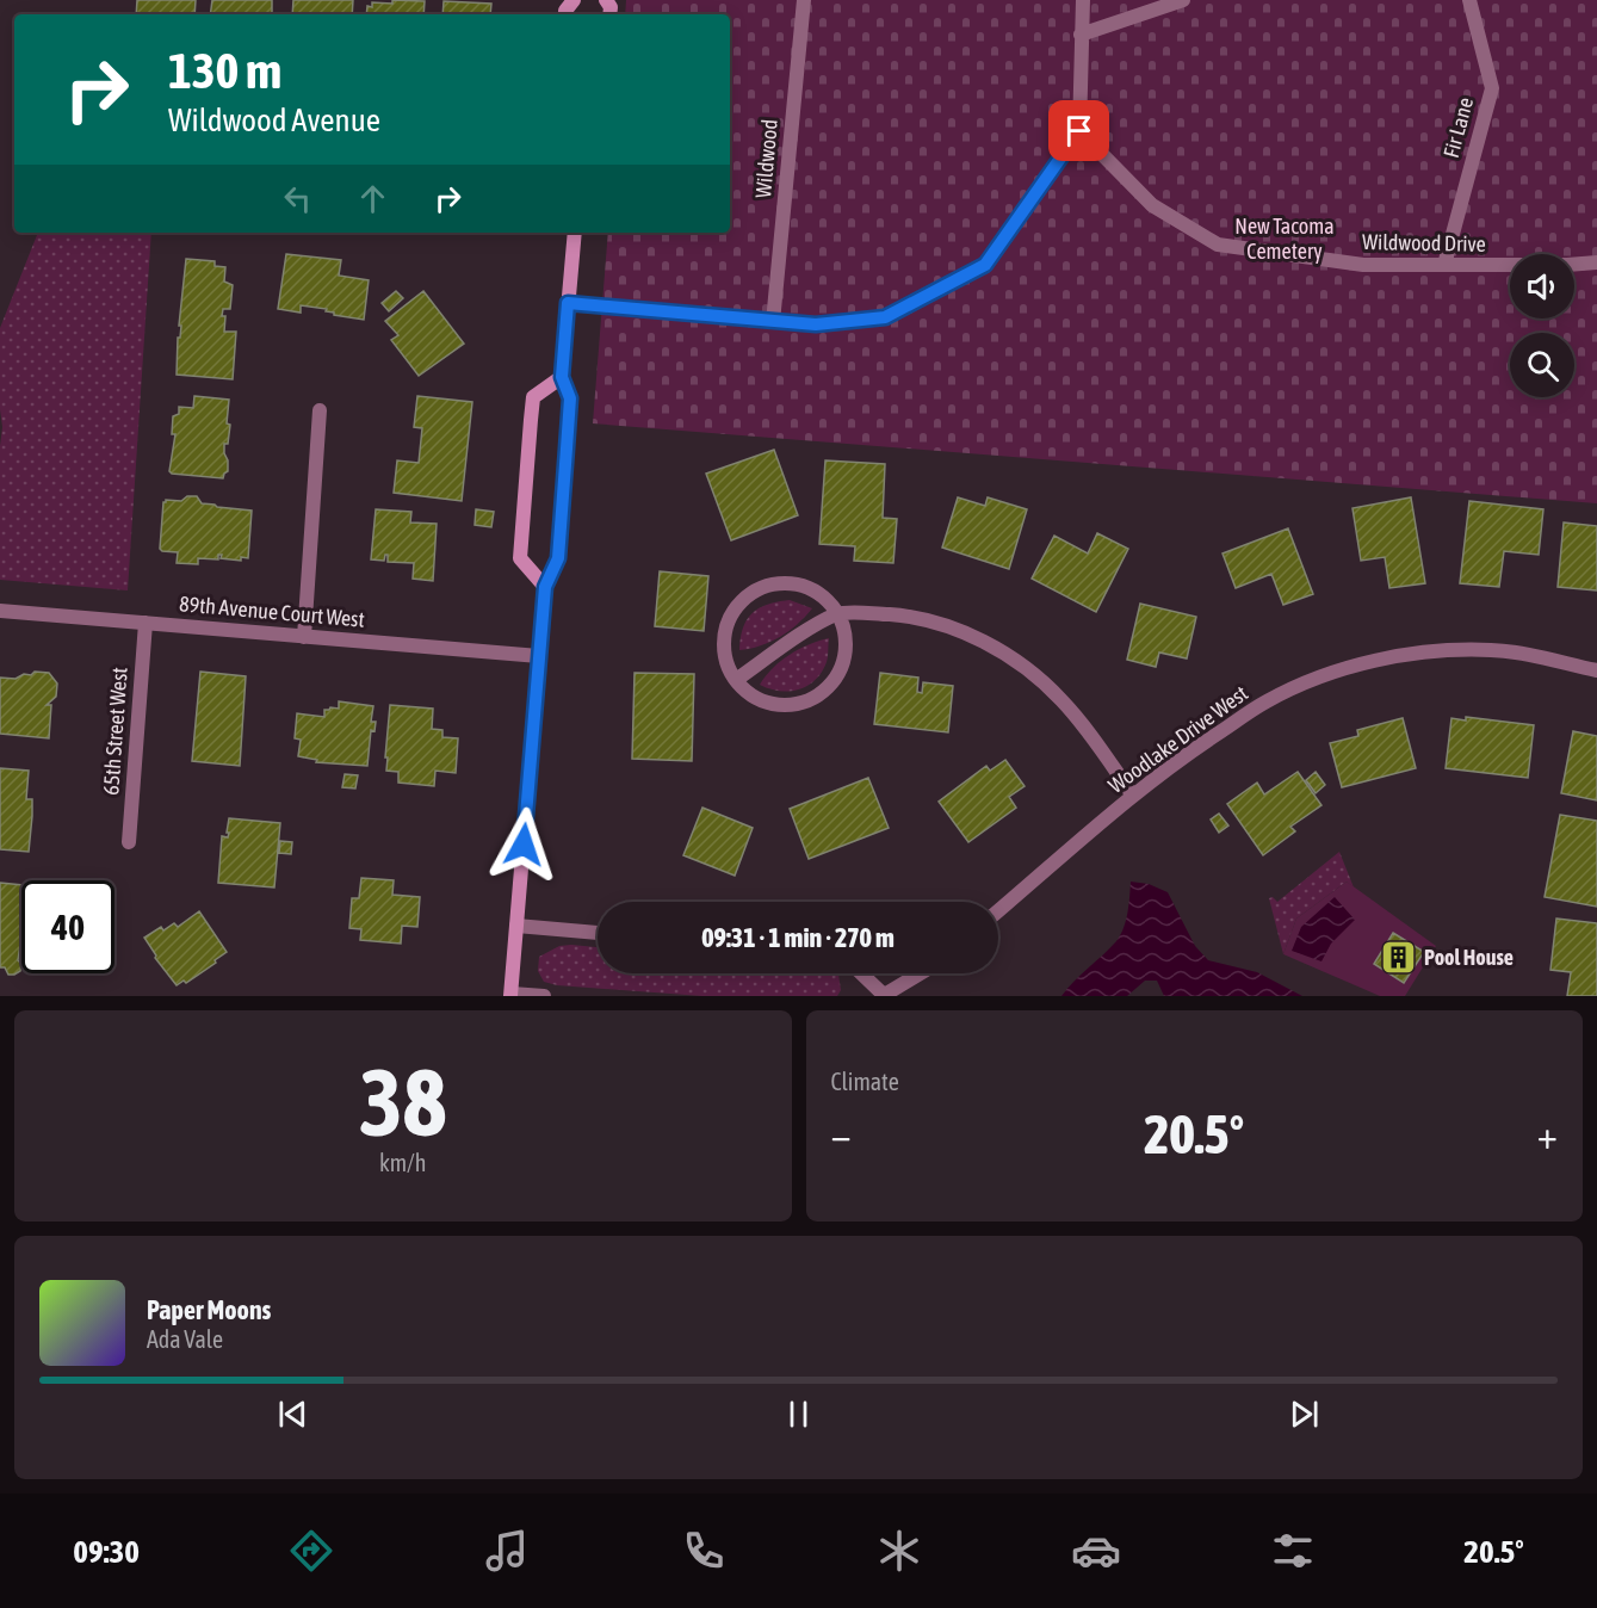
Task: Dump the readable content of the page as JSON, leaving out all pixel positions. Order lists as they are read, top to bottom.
{
  "streets": {
    "street": [
      "Fir Lane",
      "Wildwood",
      "Wildwood Drive",
      "89th Avenue Court West",
      "65th Street West",
      "Woodlake Drive West"
    ]
  },
  "crossings": [
    ["Fir Lane", "Wildwood Drive"],
    ["89th Avenue Court West", "65th Street West"]
  ],
  "parks": ["New Tacoma Cemetery"],
  "places": {
    "building": ["Pool House"]
  },
  "page": {
    "turn": ["130 m", "Wildwood Avenue"],
    "limit": "40",
    "trip": "09:31 · 1 min · 270 m",
    "tile": [
      ["38", "km/h"],
      "Climate"
    ],
    "heat": ["−", "20.5°", "+"],
    "song": ["Paper Moons", "Ada Vale"],
    "tabs": ["09:30", "20.5°"]
  }
}
